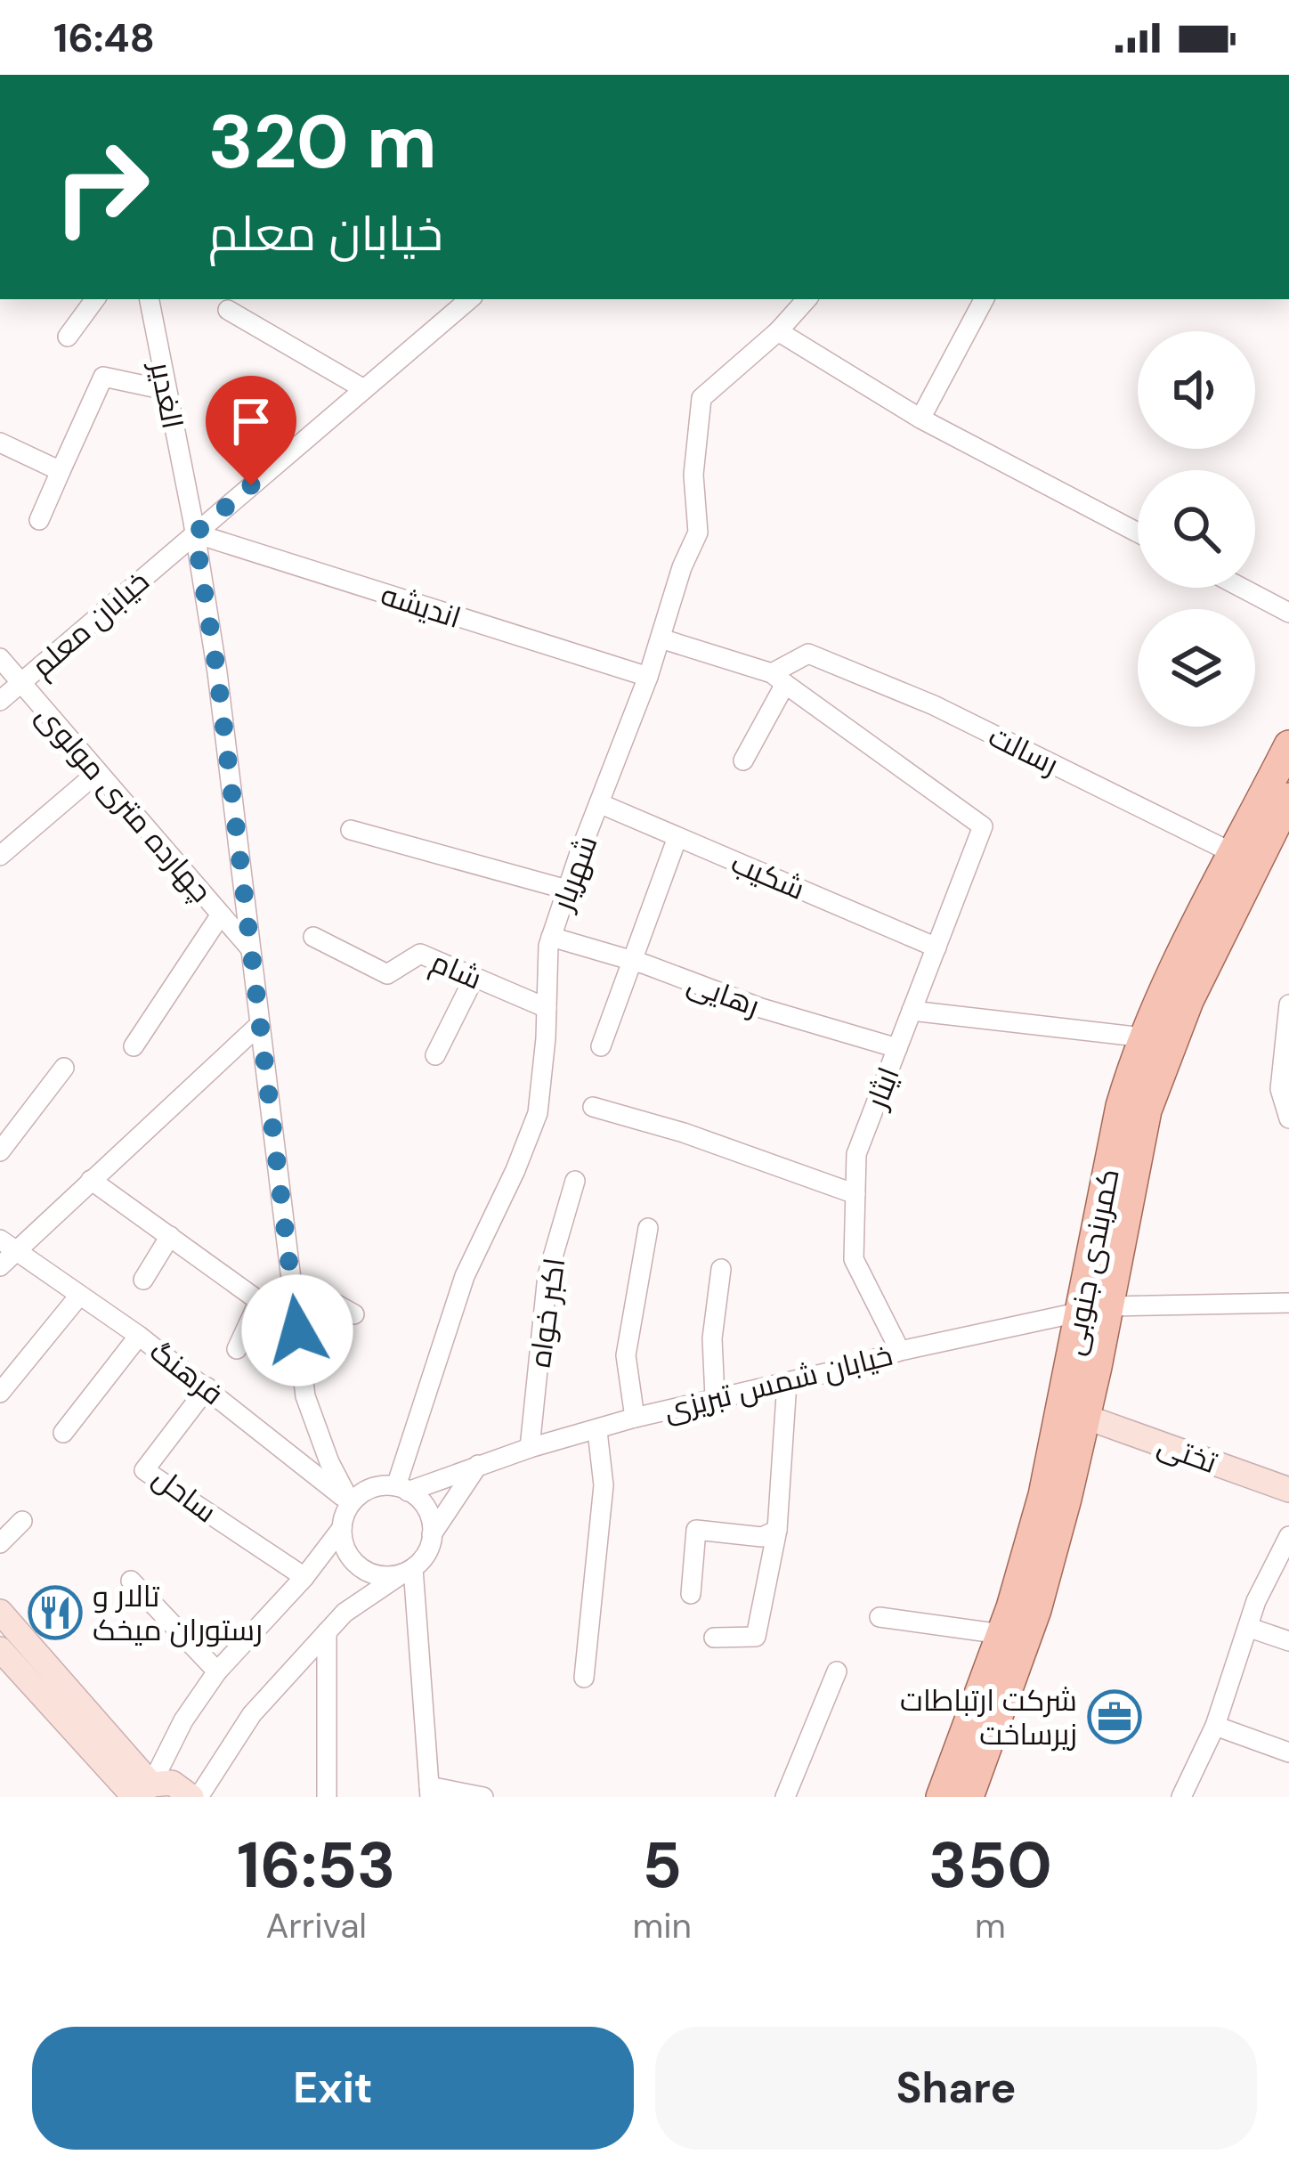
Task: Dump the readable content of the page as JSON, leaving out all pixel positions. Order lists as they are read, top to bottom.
{
  "streets": {
    "main road": ["کمربندی جنوبی", "تختی"],
    "street": [
      "الغدیر",
      "اندیشه",
      "خیابان معلم",
      "رسالت",
      "چهارده متری مولوی",
      "شهریار",
      "شکیب",
      "شام",
      "رهایی",
      "ایثار",
      "اکبر خواه",
      "فرهنگ",
      "خیابان شمس تبریزی",
      "ساحل"
    ]
  },
  "crossings": [
    ["الغدیر", "اندیشه"],
    ["الغدیر", "خیابان معلم"],
    ["الغدیر", "چهارده متری مولوی"],
    ["الغدیر", "شهریار"],
    ["الغدیر", "فرهنگ"],
    ["الغدیر", "خیابان شمس تبریزی"],
    ["اندیشه", "خیابان معلم"],
    ["اندیشه", "شهریار"],
    ["خیابان معلم", "چهارده متری مولوی"],
    ["رسالت", "ایثار"],
    ["رسالت", "کمربندی جنوبی"],
    ["شهریار", "شکیب"],
    ["شهریار", "شام"],
    ["شهریار", "رهایی"],
    ["شهریار", "فرهنگ"],
    ["شهریار", "خیابان شمس تبریزی"],
    ["شکیب", "ایثار"],
    ["رهایی", "ایثار"],
    ["ایثار", "خیابان شمس تبریزی"],
    ["کمربندی جنوبی", "خیابان شمس تبریزی"],
    ["کمربندی جنوبی", "تختی"],
    ["اکبر خواه", "خیابان شمس تبریزی"],
    ["فرهنگ", "خیابان شمس تبریزی"],
    ["فرهنگ", "ساحل"]
  ],
  "places": {
    "restaurant": ["تالار و رستوران میخک"],
    "office": ["شرکت ارتباطات زیرساخت"]
  },
  "page": {
    "status": "16:48",
    "turn": ["320 m", "خیابان معلم"],
    "eta": [
      "16:53",
      "Arrival",
      "5",
      "min",
      "350",
      "m"
    ],
    "buttons": ["Exit", "Share"]
  }
}
